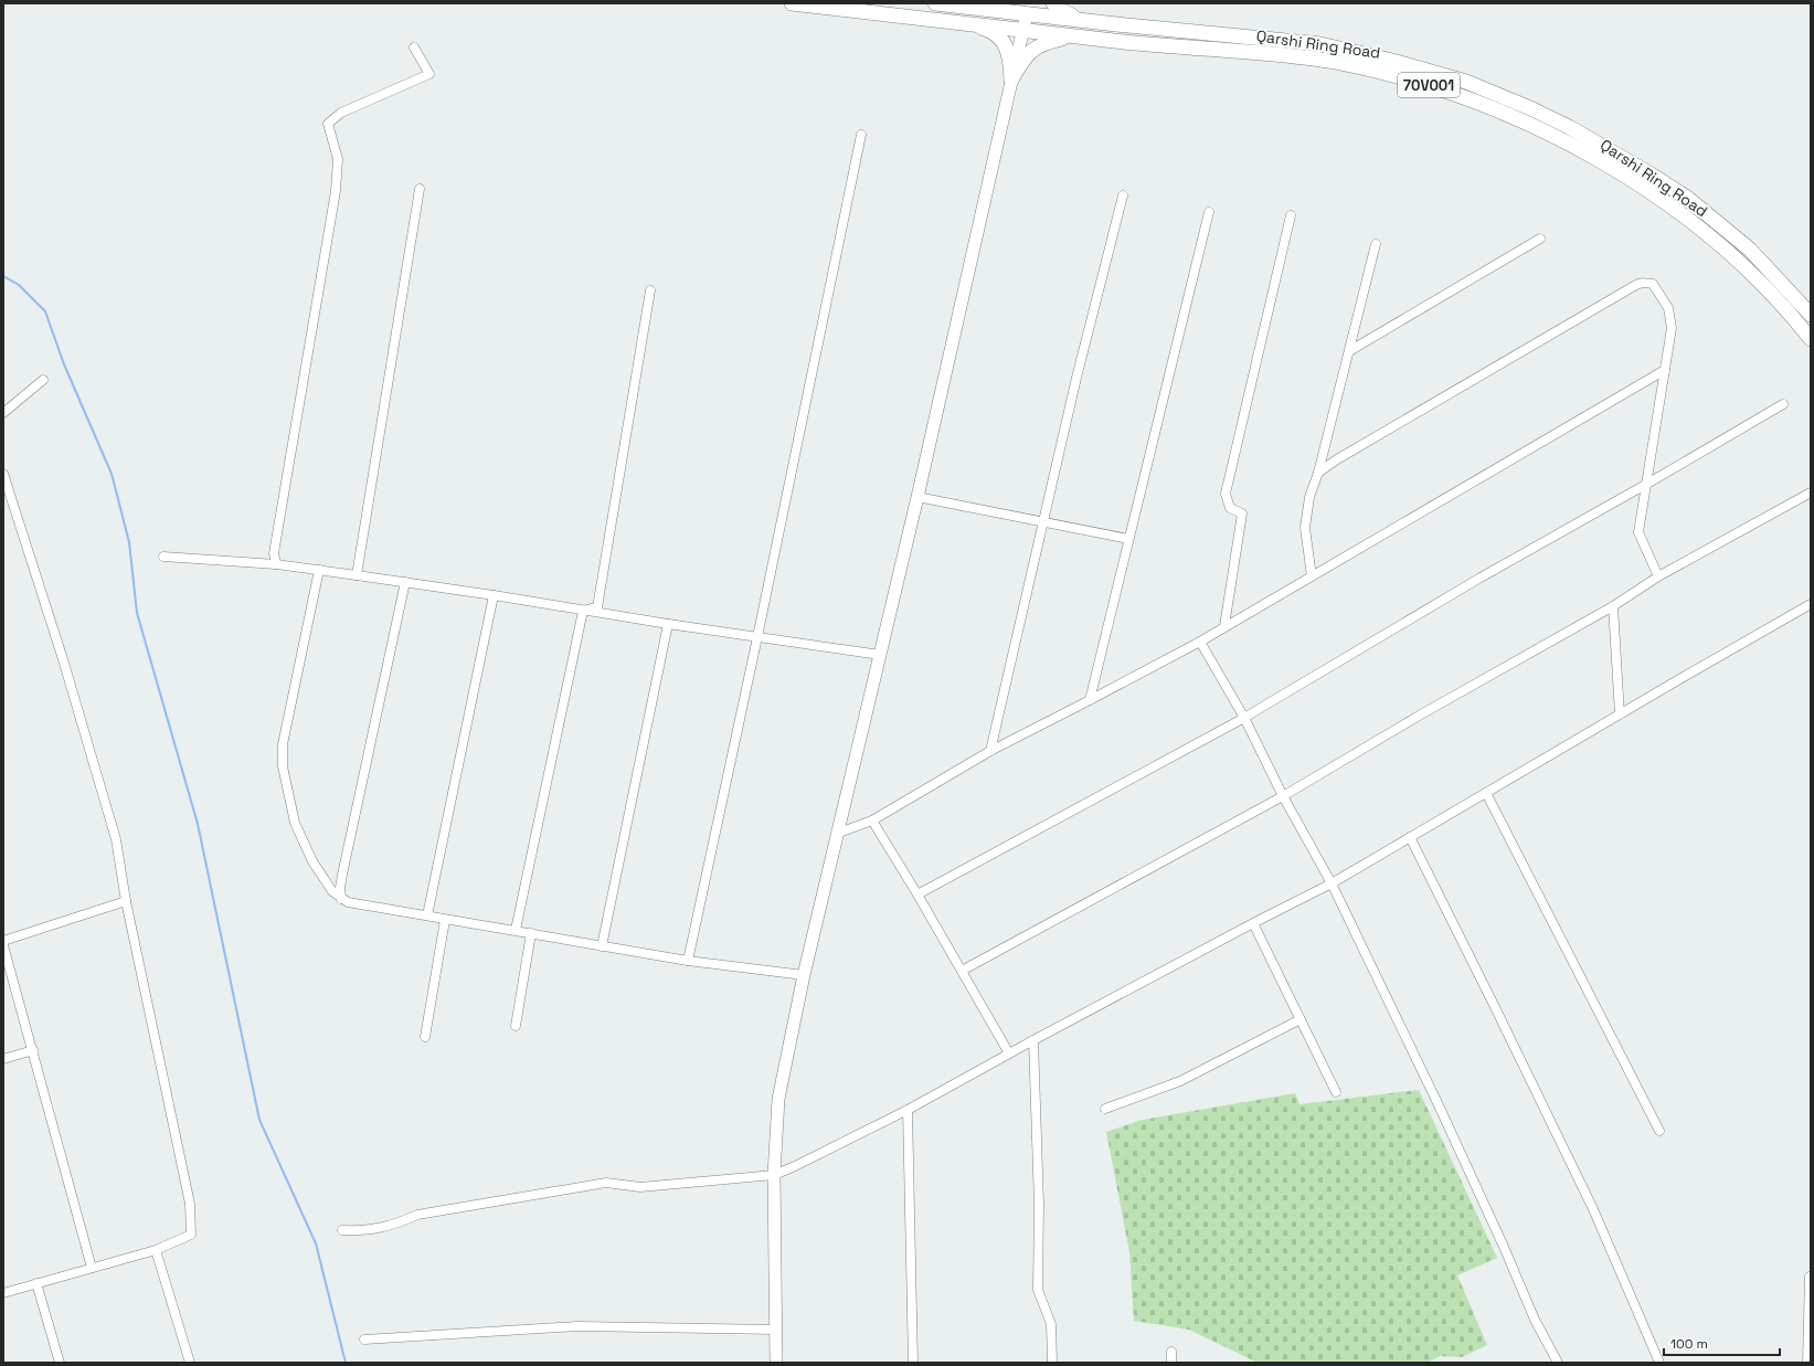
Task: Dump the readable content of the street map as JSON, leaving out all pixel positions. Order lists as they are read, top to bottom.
{
  "streets": {
    "highway": ["Qarshi Ring Road", "70V001"]
  },
  "scale_bar": "100 m"
}
